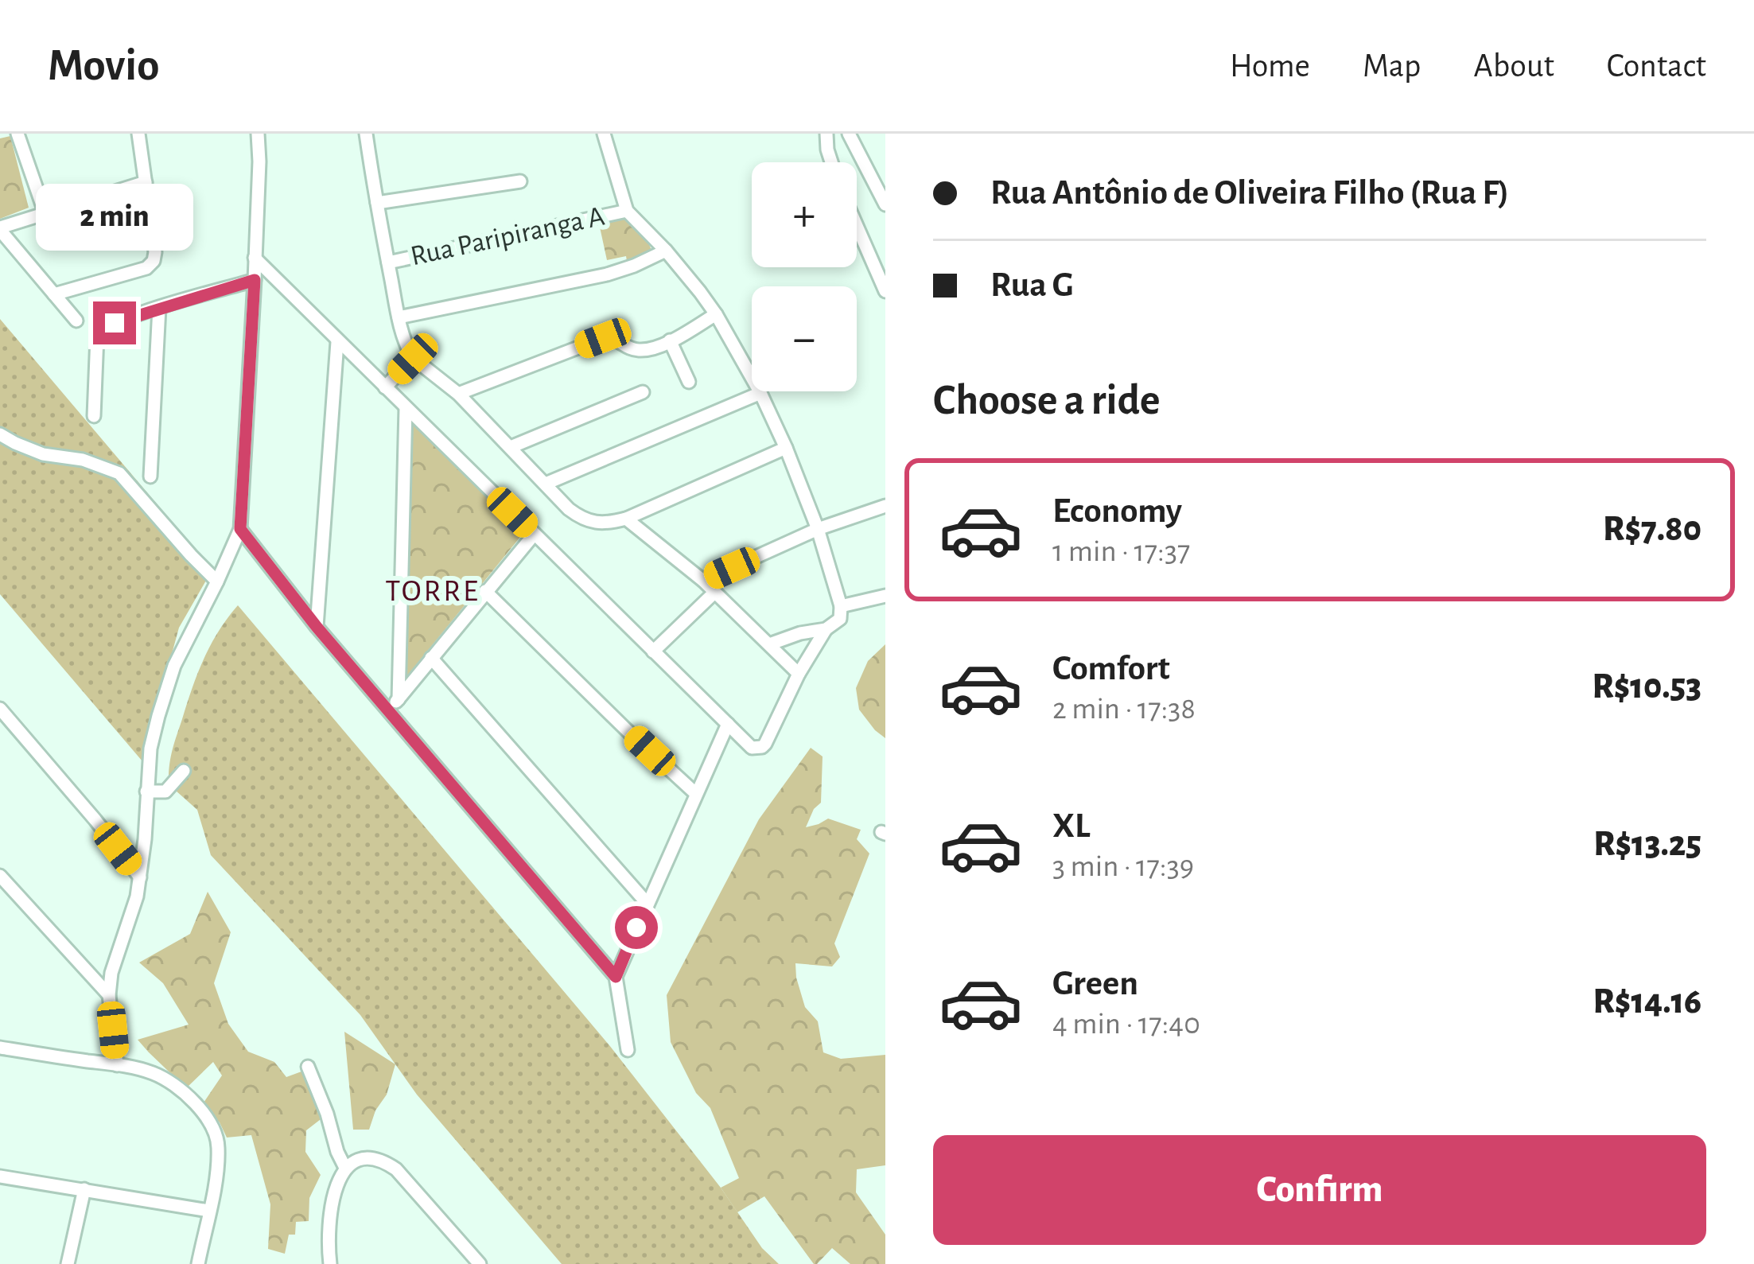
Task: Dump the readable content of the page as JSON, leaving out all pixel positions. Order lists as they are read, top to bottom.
{
  "streets": {
    "street": ["Rua Paripiranga A"]
  },
  "districts": ["TORRE"],
  "page": {
    "header": "Movio",
    "nav": [
      "Home",
      "Map",
      "About",
      "Contact"
    ],
    "banner": ["Rua Antônio de Oliveira Filho (Rua F)", "Rua G"],
    "map_buttons": ["+", "−"],
    "bubble": "2 min",
    "heading": "Choose a ride",
    "list": [
      {
        "name": "Economy",
        "note": "1 min · 17:37",
        "value": "R$7.80"
      },
      {
        "name": "Comfort",
        "note": "2 min · 17:38",
        "value": "R$10.53"
      },
      {
        "name": "XL",
        "note": "3 min · 17:39",
        "value": "R$13.25"
      },
      {
        "name": "Green",
        "note": "4 min · 17:40",
        "value": "R$14.16"
      }
    ],
    "buttons": "Confirm"
  }
}
